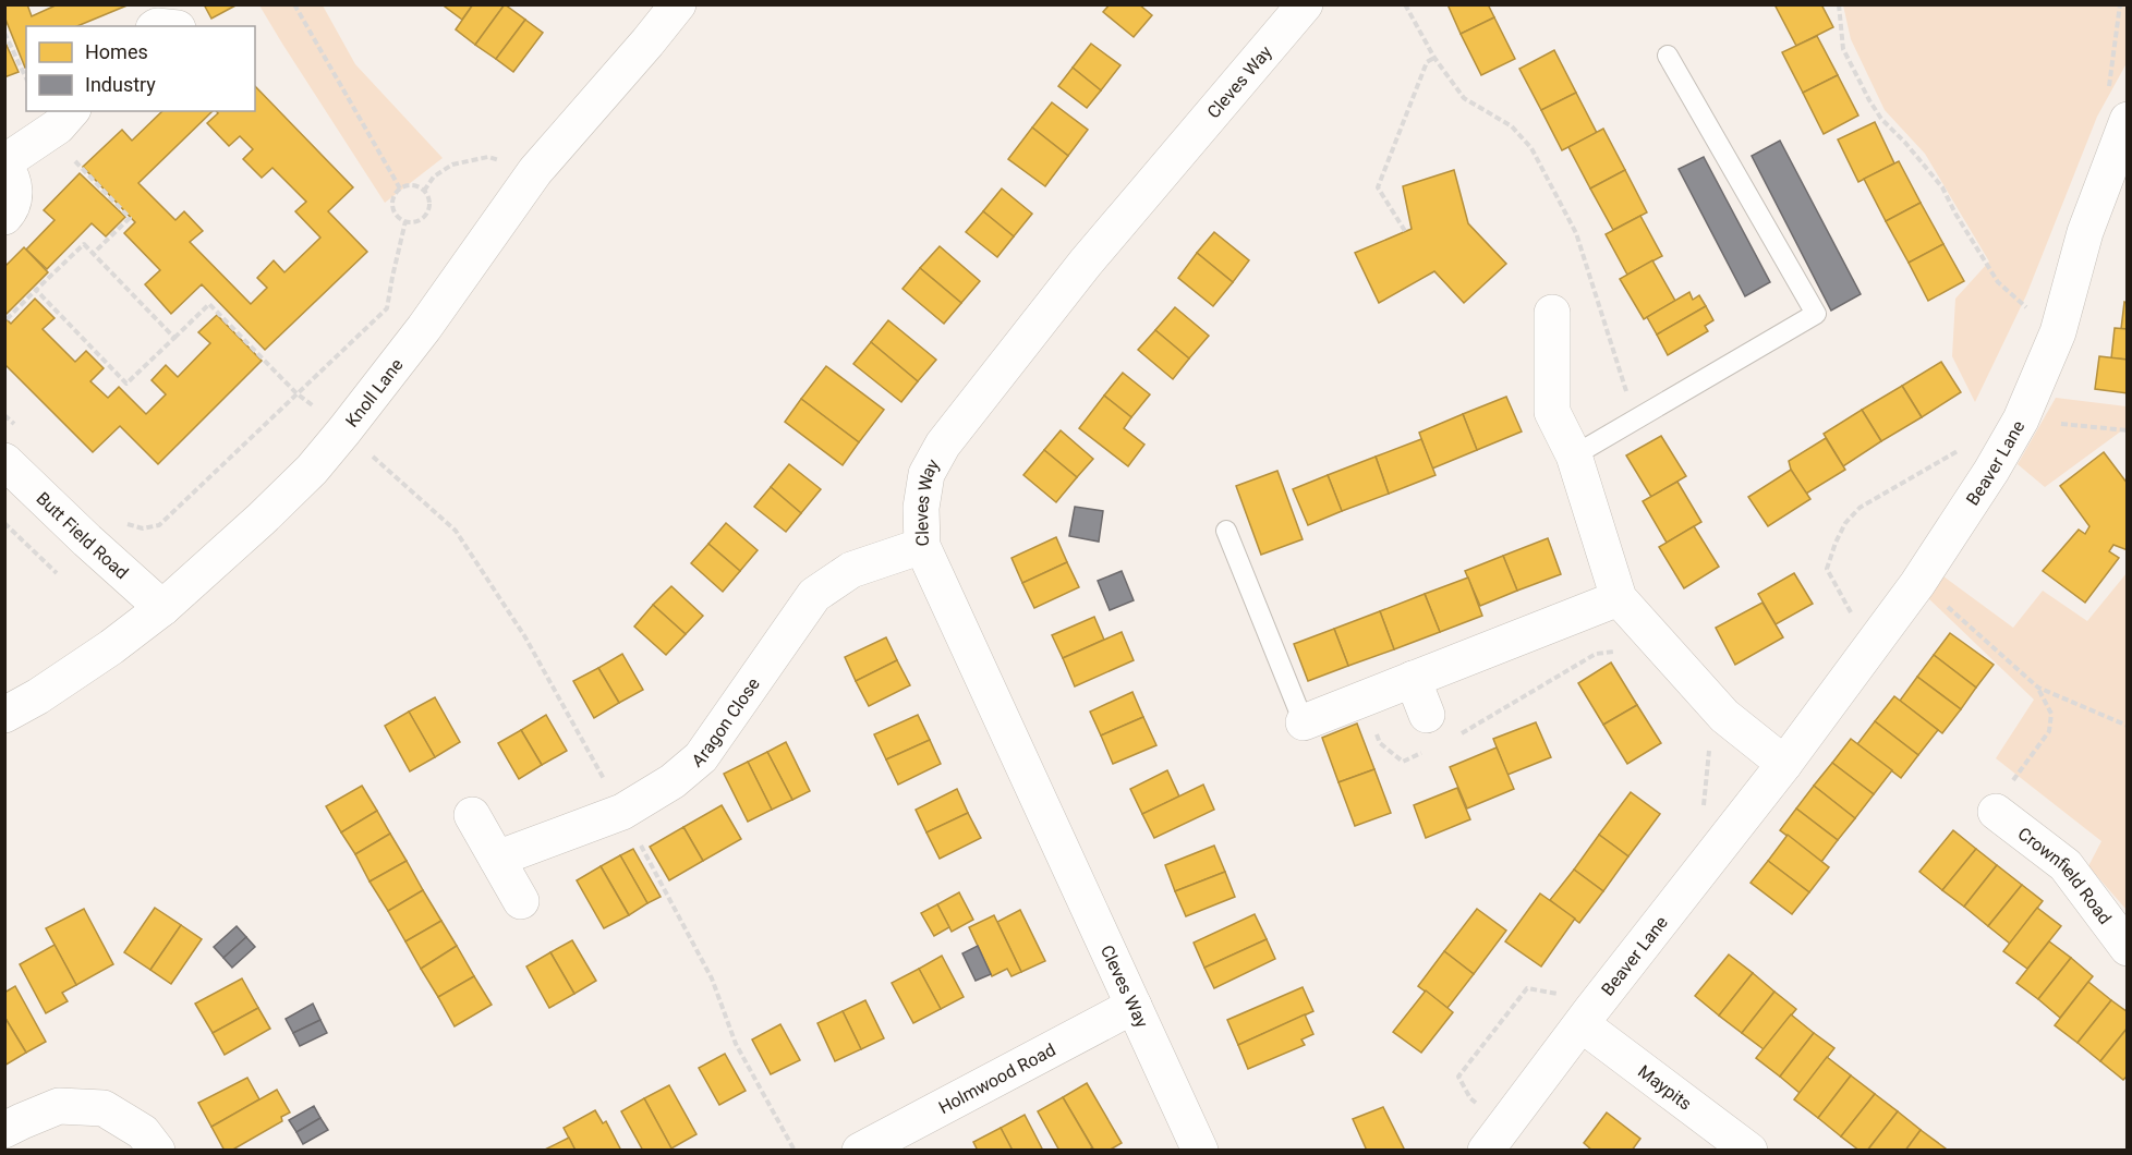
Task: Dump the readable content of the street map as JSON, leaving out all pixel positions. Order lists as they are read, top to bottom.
{
  "streets": {
    "street": [
      "Cleves Way",
      "Knoll Lane",
      "Beaver Lane",
      "Butt Field Road",
      "Aragon Close",
      "Crownfield Road",
      "Holmwood Road",
      "Maypits"
    ]
  },
  "crossings": [
    ["Cleves Way", "Aragon Close"],
    ["Cleves Way", "Holmwood Road"],
    ["Knoll Lane", "Butt Field Road"],
    ["Beaver Lane", "Maypits"]
  ],
  "legend": ["Homes", "Industry"]
}
